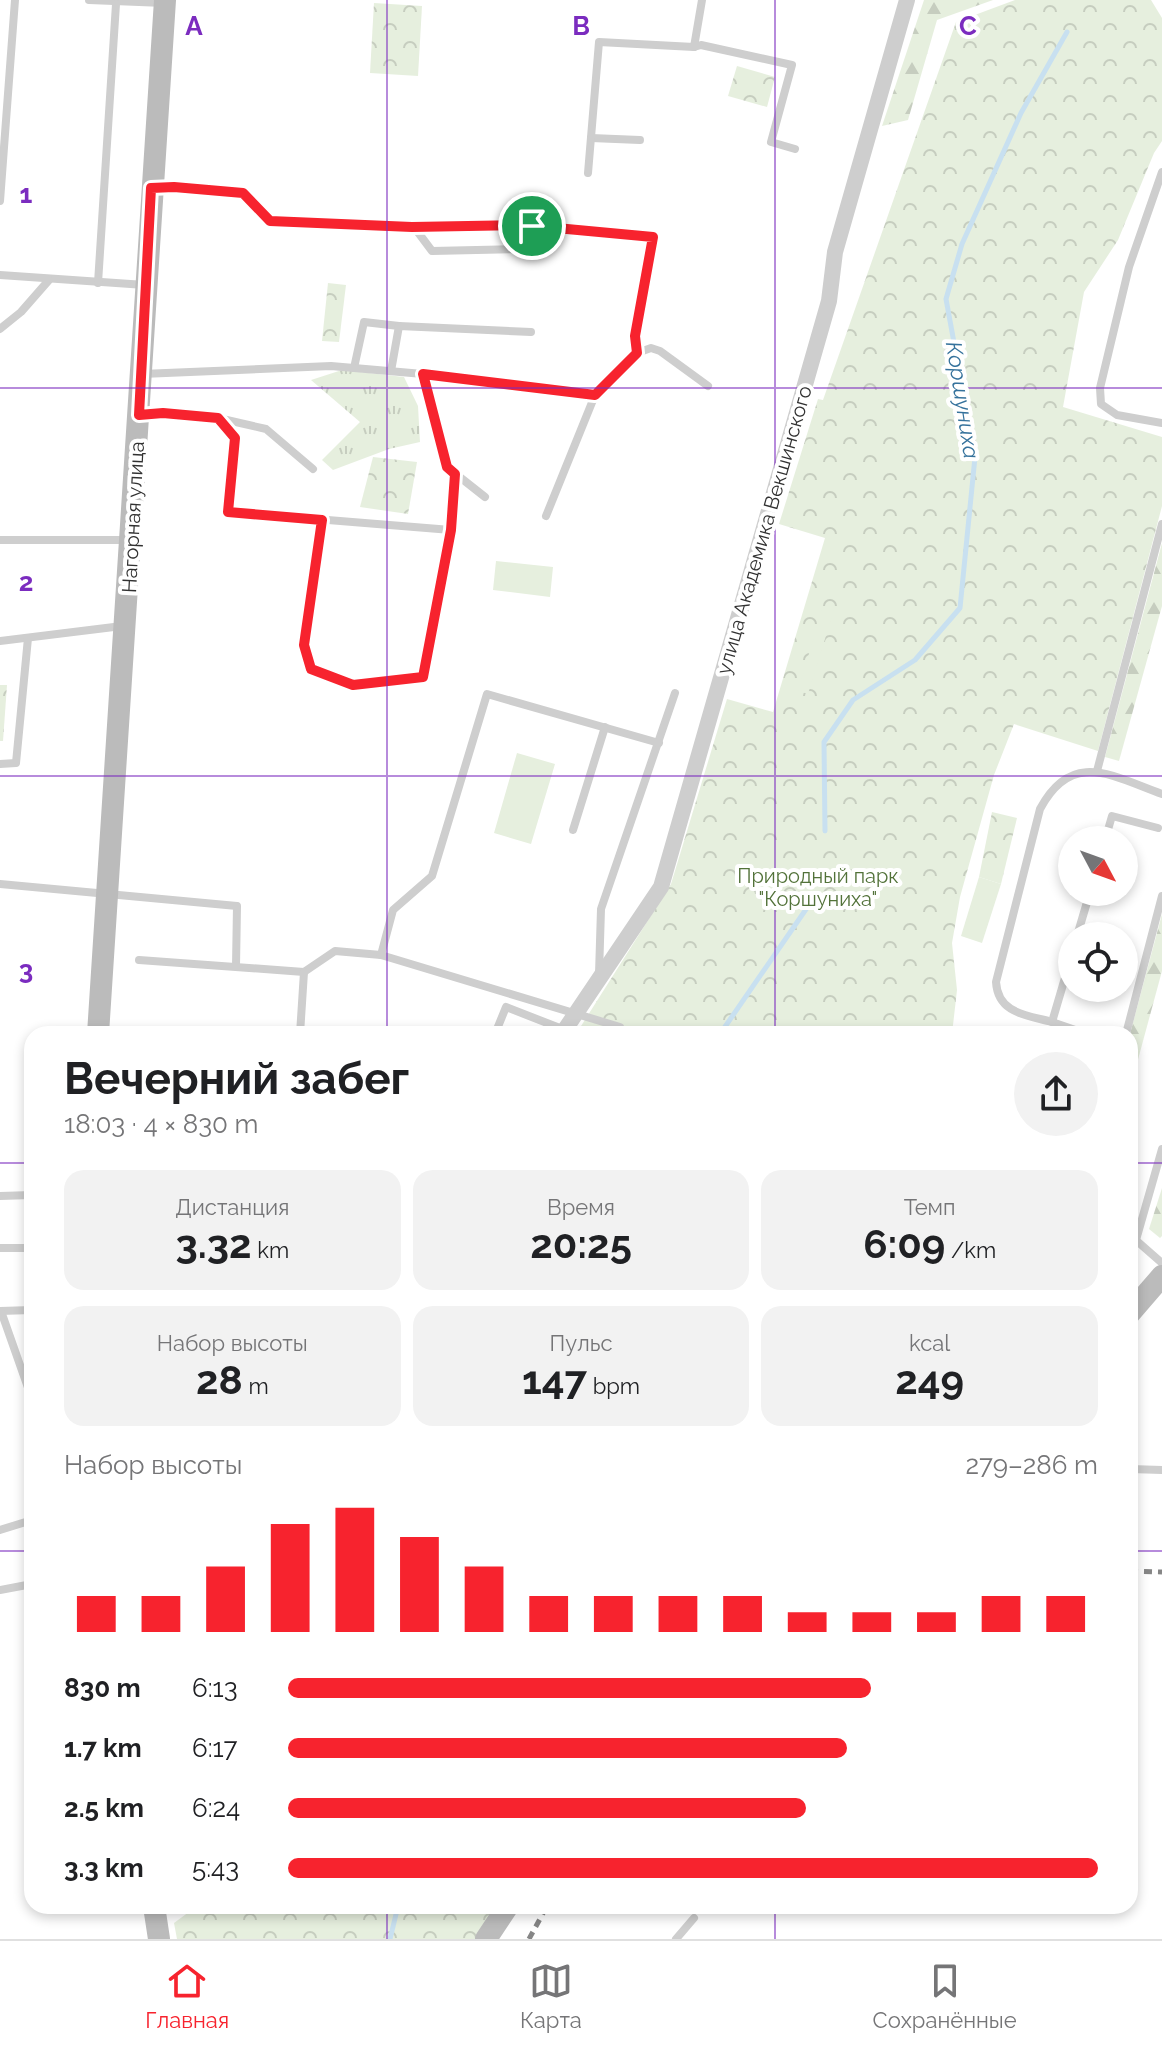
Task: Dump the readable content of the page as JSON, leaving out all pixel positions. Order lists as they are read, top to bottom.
{
  "streets": {
    "street": ["Нагорная улица", "улица Академика Векшинского"]
  },
  "water": ["Коршуниха"],
  "parks": ["Природный парк \"Коршуниха\""],
  "north": "bottom right",
  "page": {
    "heading": ["Вечерний забег", "18:03 · 4 × 830 m"],
    "stats": [
      ["Дистанция", "3.32 km"],
      ["Время", "20:25"],
      ["Темп", "6:09 /km"],
      ["Набор высоты", "28 m"],
      ["Пульс", "147 bpm"],
      ["kcal", "249"]
    ],
    "chart": ["Набор высоты", "279–286 m"],
    "list": [
      {
        "name": "830 m",
        "note": "6:13"
      },
      {
        "name": "1.7 km",
        "note": "6:17"
      },
      {
        "name": "2.5 km",
        "note": "6:24"
      },
      {
        "name": "3.3 km",
        "note": "5:43"
      }
    ],
    "tabs": ["Главная", "Карта", "Сохранённые"]
  },
  "grid": {
    "columns": ["A", "B", "C"],
    "rows": ["1", "2", "3"]
  }
}
